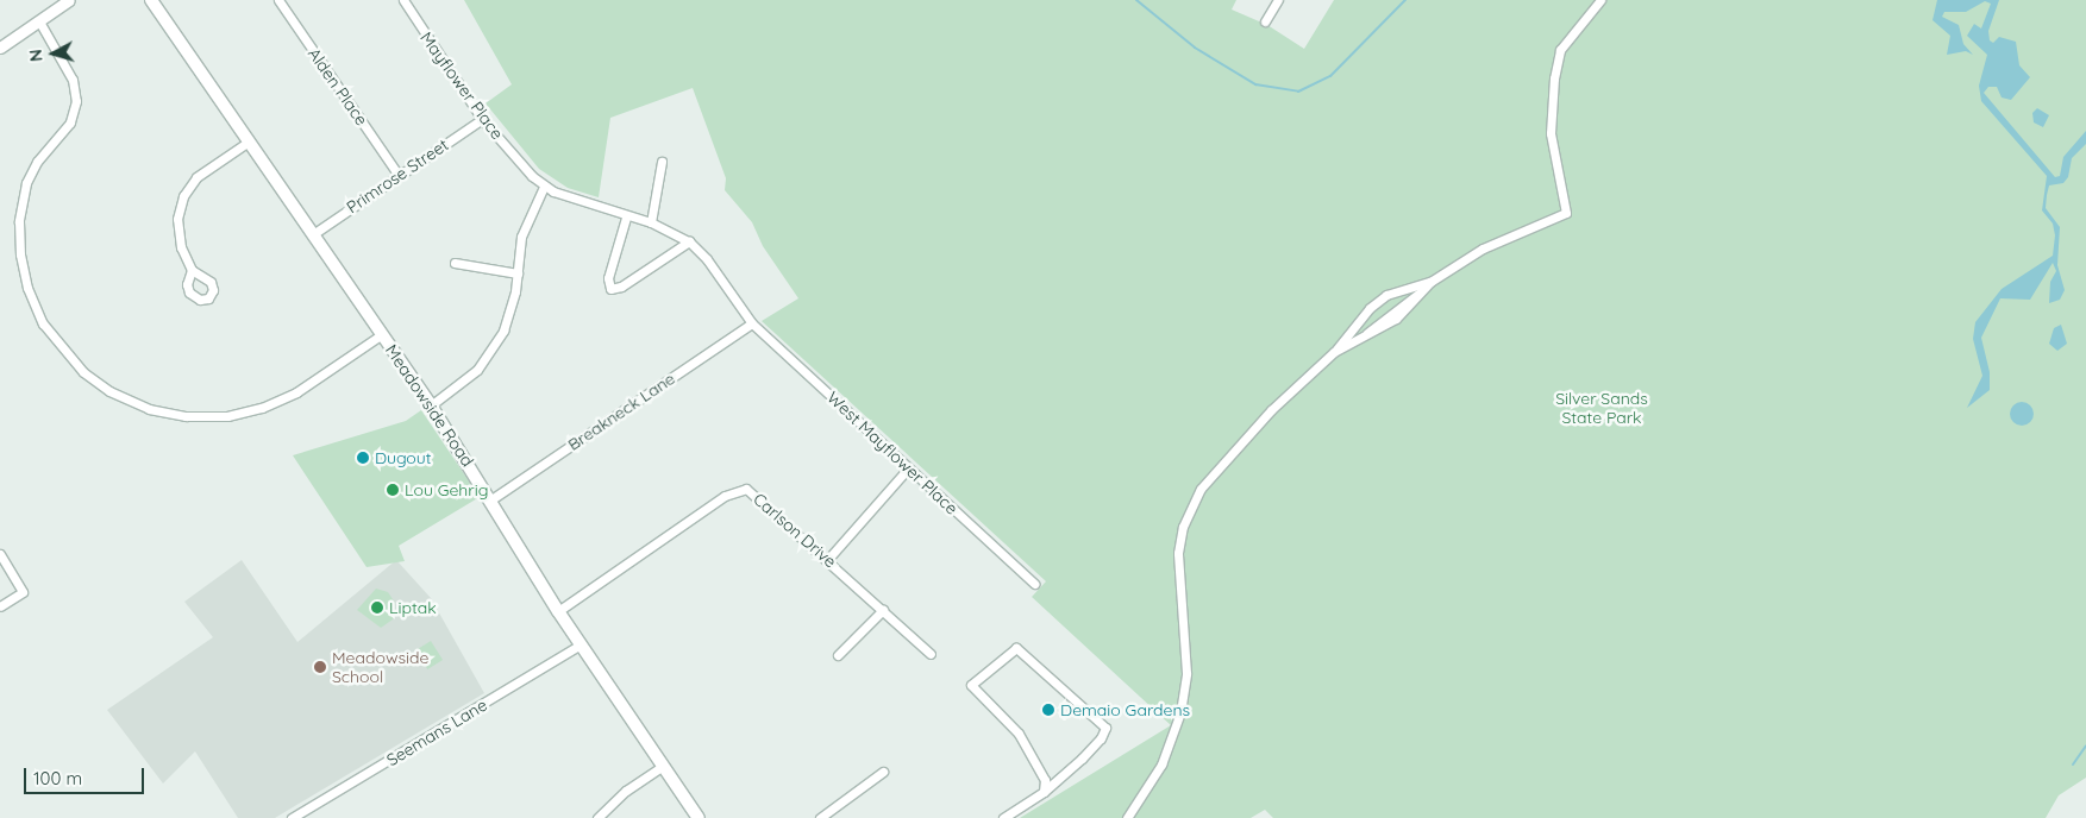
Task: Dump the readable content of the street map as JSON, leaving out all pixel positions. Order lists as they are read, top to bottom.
{
  "streets": {
    "main road": ["Meadowside Road"],
    "street": [
      "Mayflower Place",
      "Alden Place",
      "Primrose Street",
      "Breakneck Lane",
      "West Mayflower Place",
      "Carlson Drive",
      "Seemans Lane"
    ]
  },
  "crossings": [
    ["Mayflower Place", "Primrose Street"],
    ["Mayflower Place", "Breakneck Lane"],
    ["Mayflower Place", "West Mayflower Place"],
    ["Alden Place", "Primrose Street"],
    ["Primrose Street", "Meadowside Road"],
    ["Meadowside Road", "Breakneck Lane"],
    ["Meadowside Road", "Carlson Drive"],
    ["Meadowside Road", "Seemans Lane"],
    ["Breakneck Lane", "West Mayflower Place"]
  ],
  "parks": ["Silver Sands State Park"],
  "places": [
    "Dugout",
    "Lou Gehrig",
    "Liptak",
    "Meadowside School",
    "Demaio Gardens"
  ],
  "scale_bar": "100 m",
  "north": "left"
}
